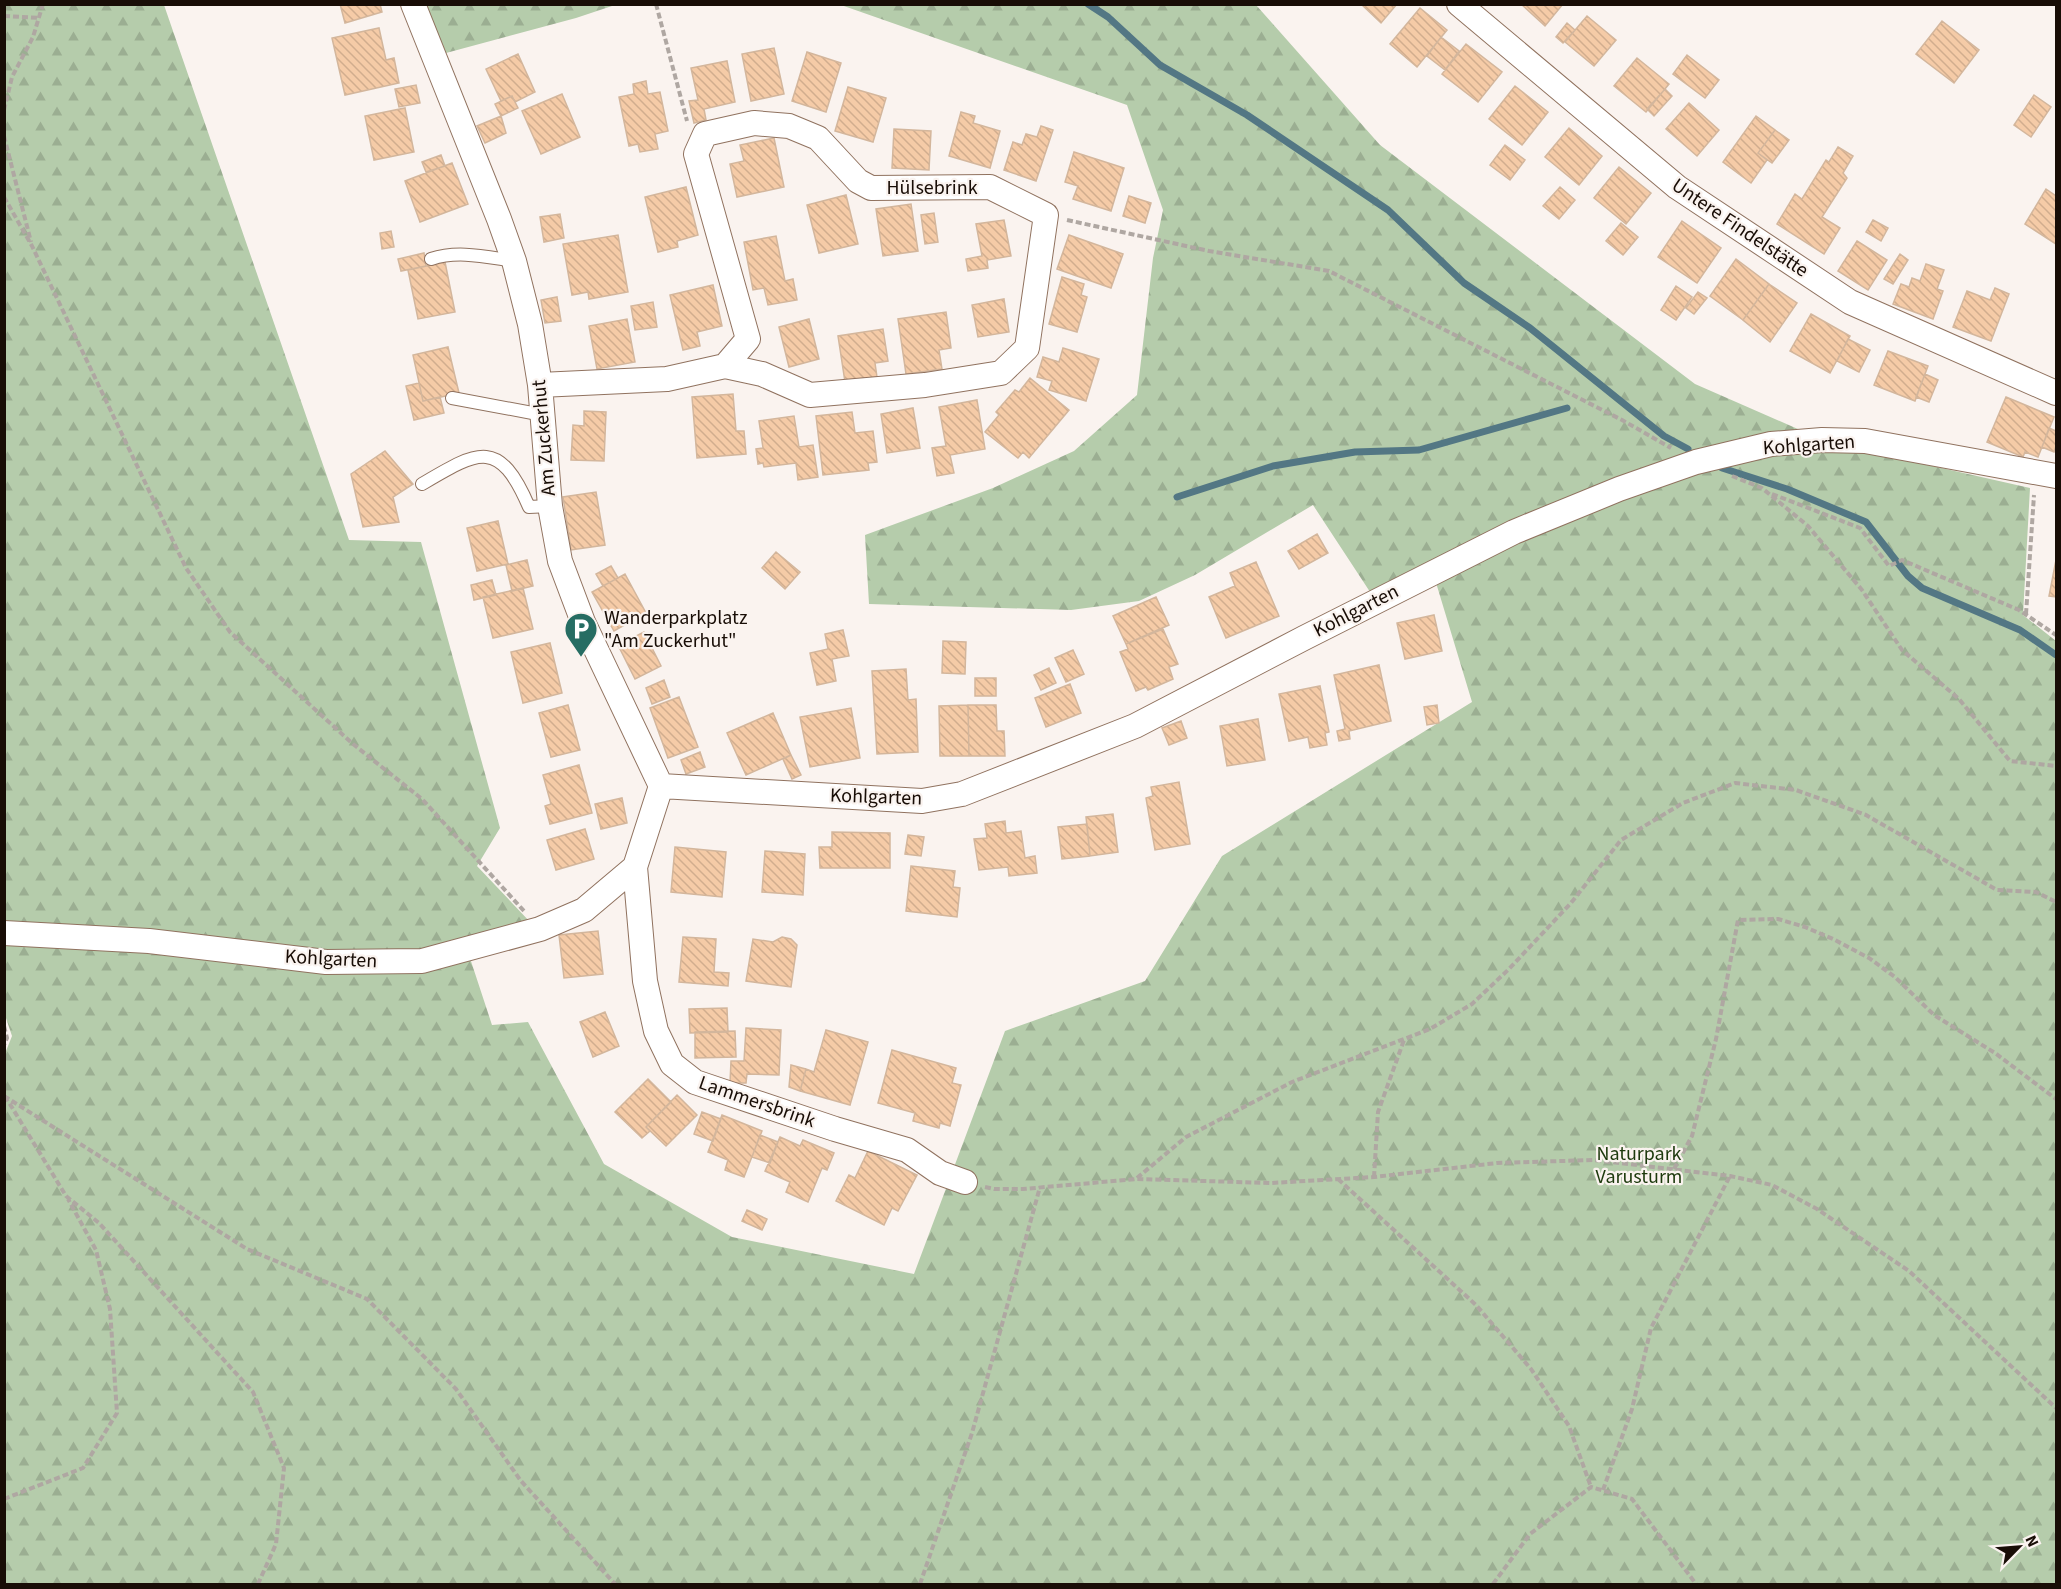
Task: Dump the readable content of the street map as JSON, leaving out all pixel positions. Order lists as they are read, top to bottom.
{
  "streets": {
    "street": [
      "Hülsebrink",
      "Untere Findelstätte",
      "Am Zuckerhut",
      "Kohlgarten",
      "Lammersbrink"
    ]
  },
  "crossings": [
    ["Am Zuckerhut", "Kohlgarten"],
    ["Kohlgarten", "Lammersbrink"]
  ],
  "parks": ["Naturpark Varusturm"],
  "places": {
    "parking": ["Wanderparkplatz \"Am Zuckerhut\""]
  },
  "north": "top right"
}
